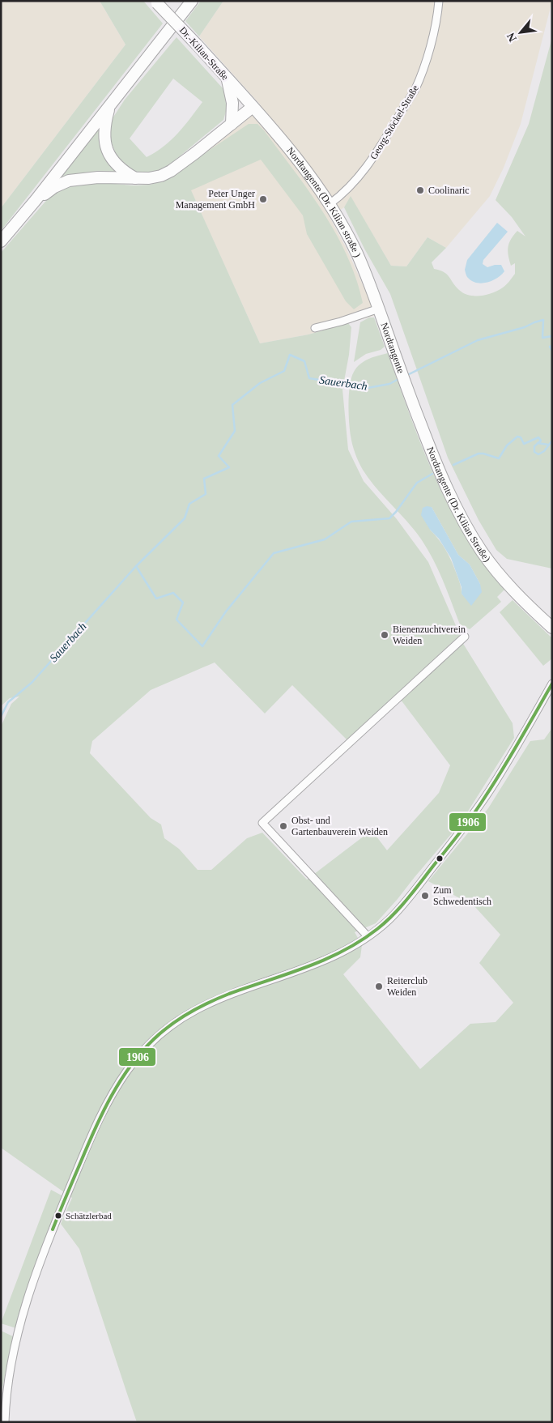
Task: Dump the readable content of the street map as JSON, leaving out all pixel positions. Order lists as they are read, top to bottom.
{
  "streets": {
    "main road": [
      "Dr.-Kilian-Straße",
      "Nordtangente (Dr. Kilian straße )",
      "Nordtangente",
      "Nordtangente (Dr. Kilian Straße)"
    ],
    "street": ["Georg-Stöckel-Straße"]
  },
  "crossings": [
    ["Dr.-Kilian-Straße", "Nordtangente (Dr. Kilian straße )"],
    ["Georg-Stöckel-Straße", "Nordtangente (Dr. Kilian straße )"],
    ["Nordtangente (Dr. Kilian straße )", "Nordtangente"],
    ["Nordtangente", "Nordtangente (Dr. Kilian Straße)"]
  ],
  "water": ["Sauerbach"],
  "places": [
    "Coolinaric",
    "Peter Unger Management GmbH",
    "Bienenzuchtverein Weiden",
    "Obst- und Gartenbauverein Weiden",
    "Zum Schwedentisch",
    "Reiterclub Weiden",
    "Schätzlerbad"
  ],
  "lines": ["transit line 1906"],
  "north": "bottom left"
}
